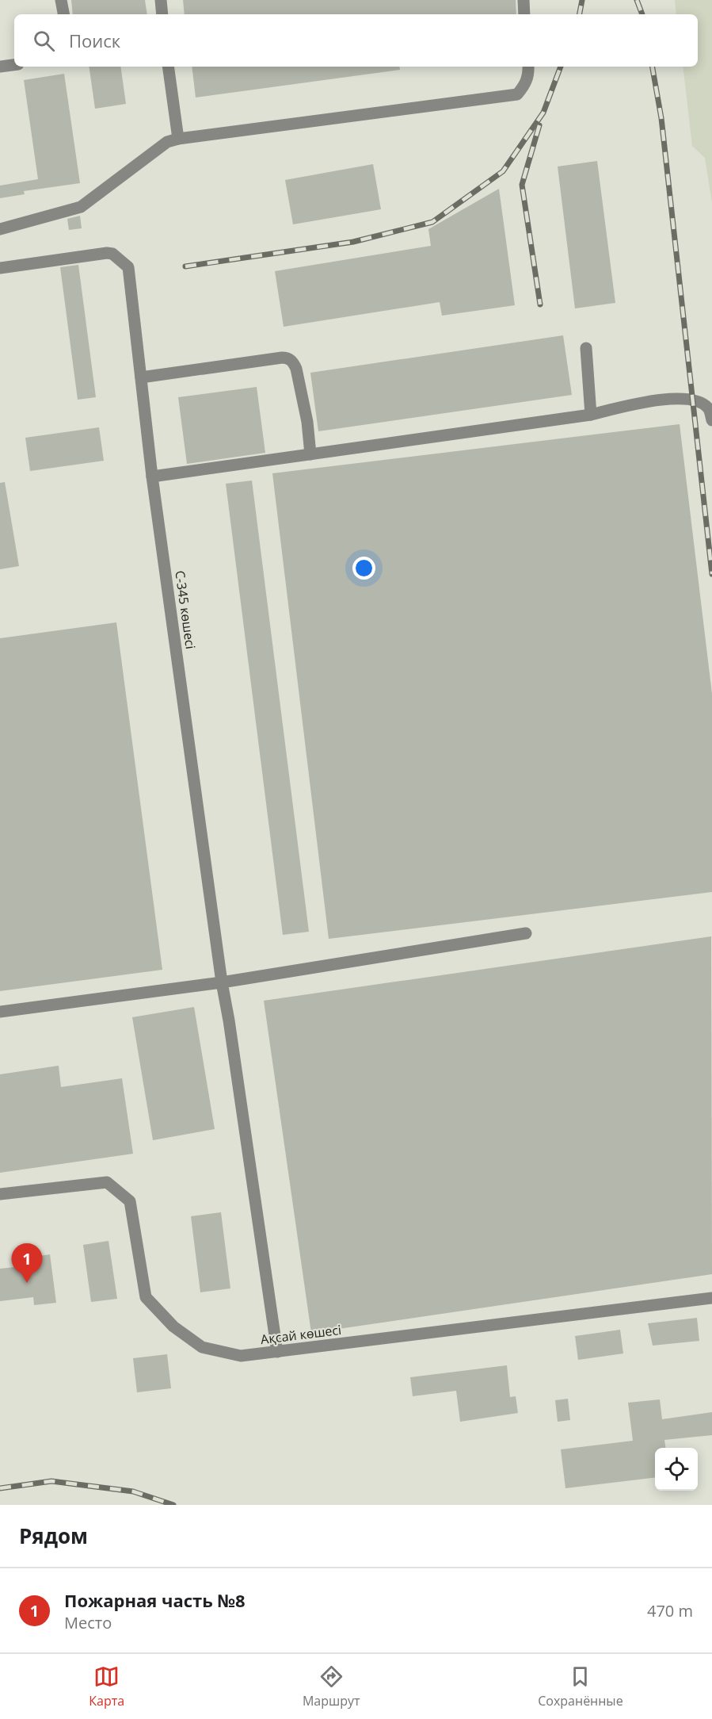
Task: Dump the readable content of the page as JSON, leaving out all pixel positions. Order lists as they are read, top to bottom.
{
  "streets": {
    "lane": ["С-345 көшесі", "Ақсай көшесі"]
  },
  "crossings": [
    ["С-345 көшесі", "Ақсай көшесі"]
  ],
  "page": {
    "search": "Поиск",
    "pins": "1",
    "heading": "Рядом",
    "list": [
      {
        "mark": "1",
        "name": "Пожарная часть №8",
        "note": "Место",
        "value": "470 m"
      }
    ],
    "nav": ["Карта", "Маршрут", "Сохранённые"]
  }
}
